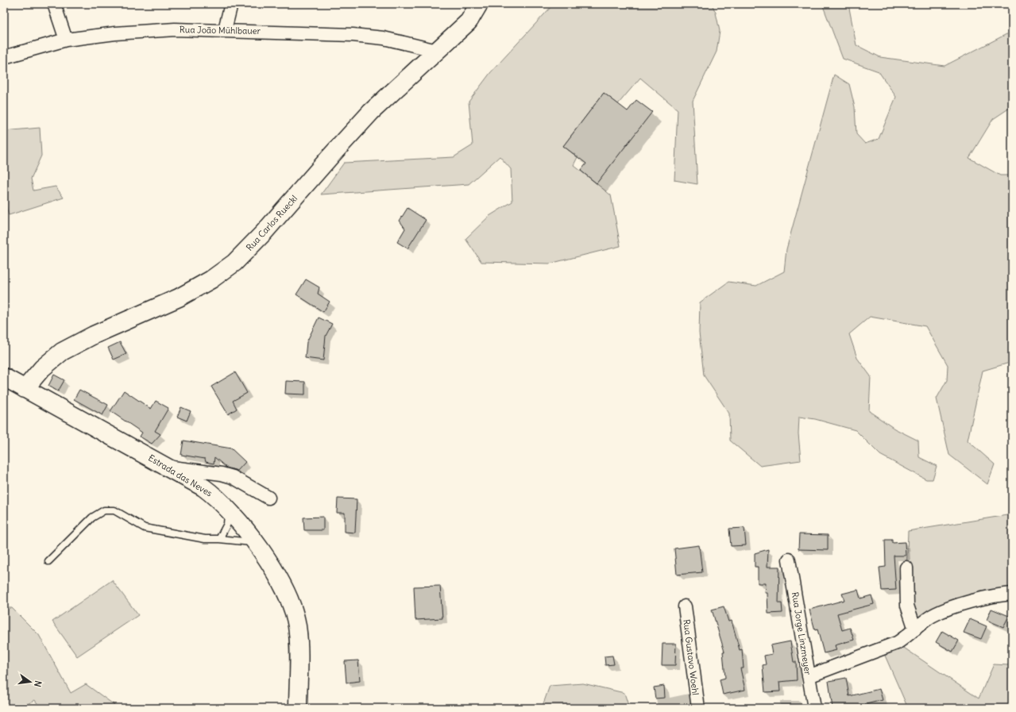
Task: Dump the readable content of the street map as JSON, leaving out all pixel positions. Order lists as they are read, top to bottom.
{
  "streets": {
    "street": [
      "Rua João Mühlbauer",
      "Rua Carlos Rueckl",
      "Estrada das Neves",
      "Rua Jorge Linzmeyer",
      "Rua Gustavo Woehl"
    ]
  },
  "crossings": [
    ["Rua João Mühlbauer", "Rua Carlos Rueckl"],
    ["Rua Carlos Rueckl", "Estrada das Neves"]
  ],
  "north": "right"
}
